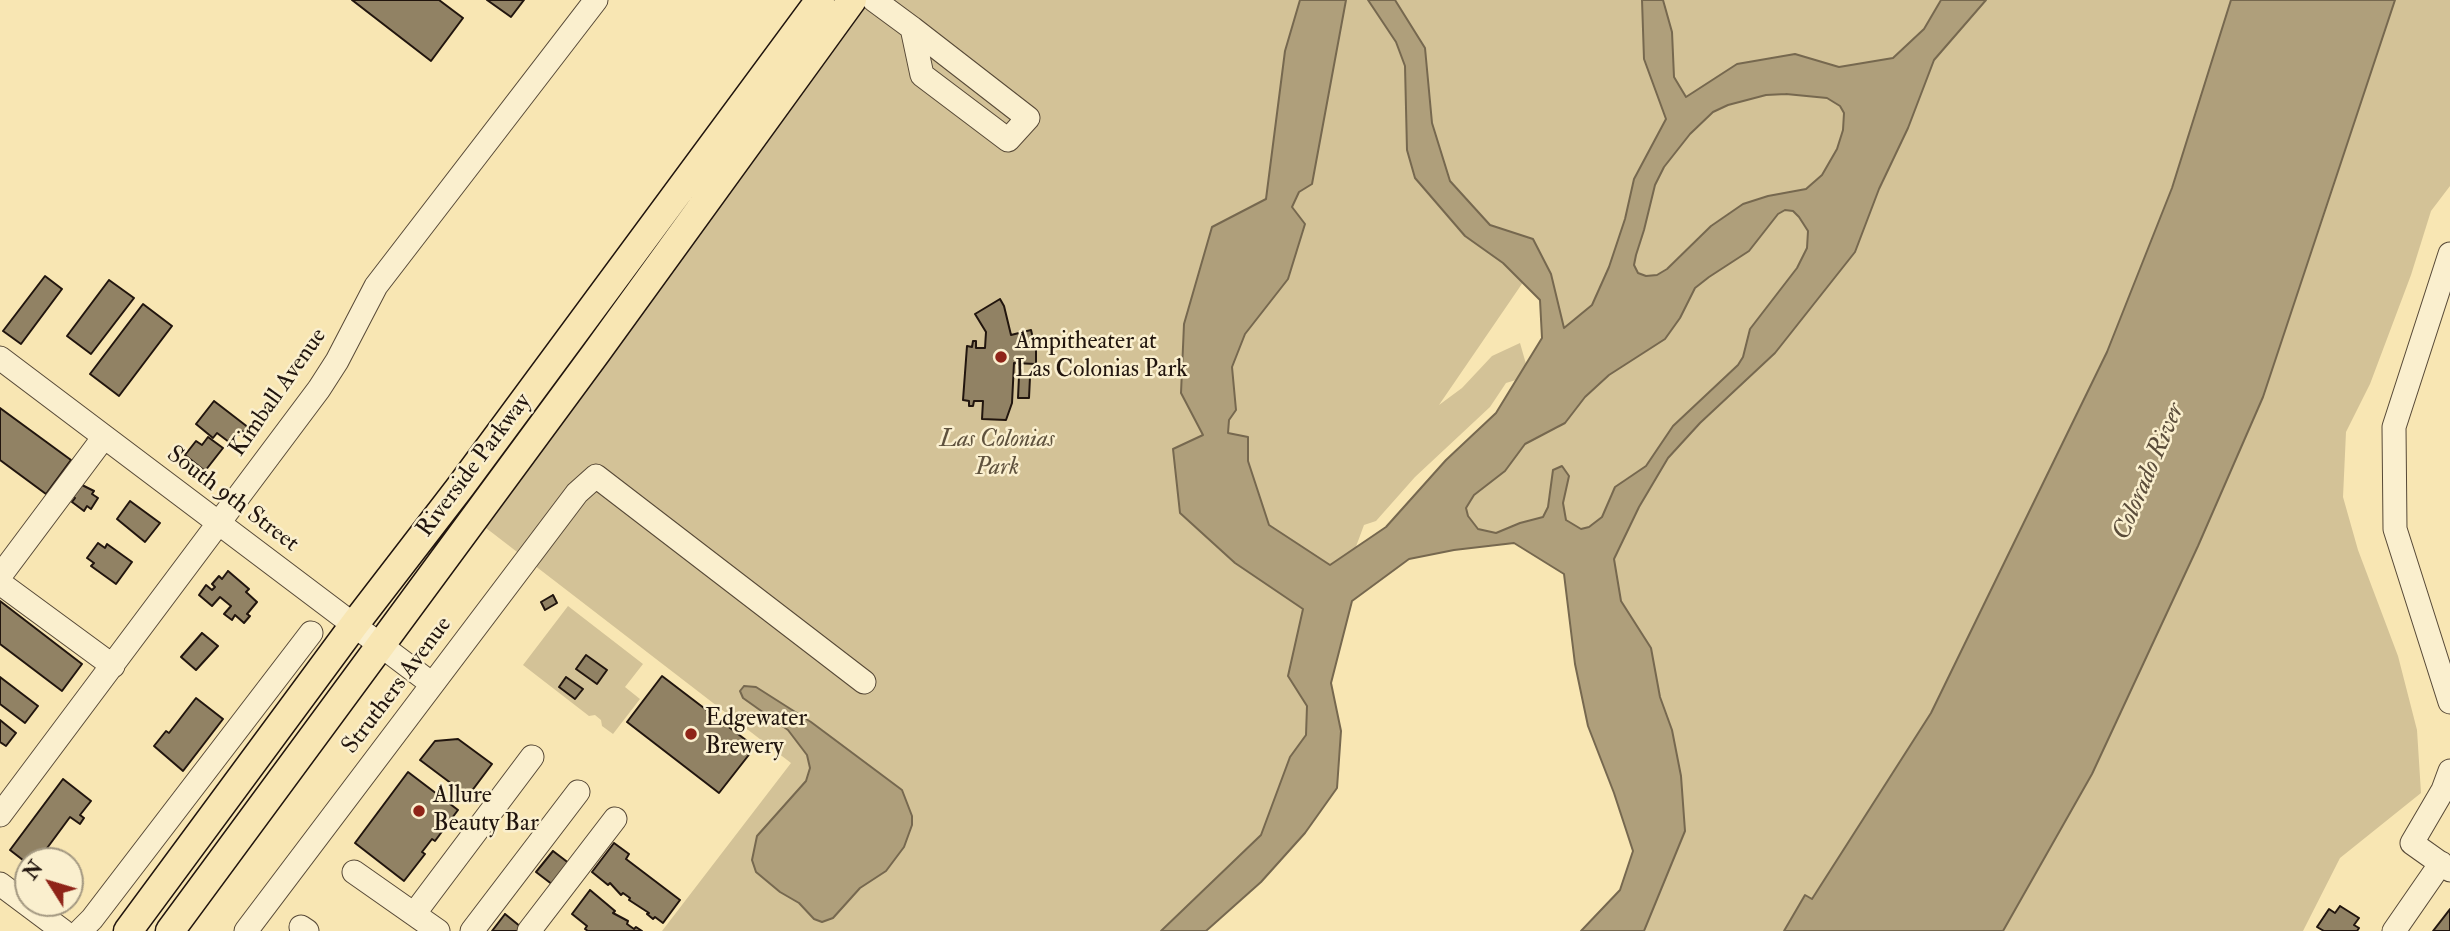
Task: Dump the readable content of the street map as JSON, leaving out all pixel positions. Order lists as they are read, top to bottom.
{
  "streets": {
    "main road": ["Riverside Parkway"],
    "street": ["Kimball Avenue", "South 9th Street", "Struthers Avenue"]
  },
  "crossings": [
    ["Kimball Avenue", "South 9th Street"],
    ["Riverside Parkway", "South 9th Street"],
    ["South 9th Street", "Struthers Avenue"]
  ],
  "water": ["Colorado River"],
  "parks": ["Las Colonias Park"],
  "places": ["Ampitheater at Las Colonias Park", "Edgewater Brewery", "Allure Beauty Bar"],
  "north": "top left"
}
